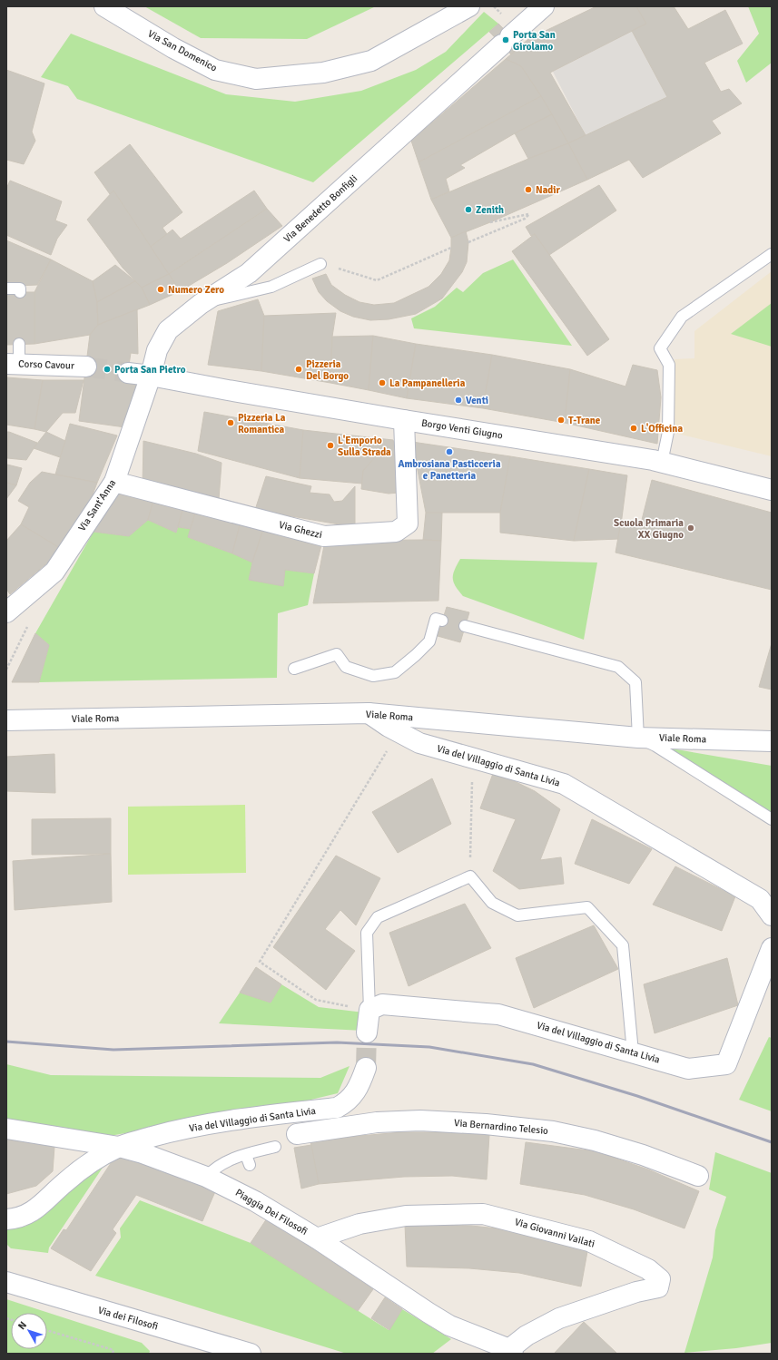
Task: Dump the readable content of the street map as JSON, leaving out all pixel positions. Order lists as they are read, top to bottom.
{
  "streets": {
    "street": [
      "Via San Domenico",
      "Via Benedetto Bonfigli",
      "Corso Cavour",
      "Borgo Venti Giugno",
      "Via Sant'Anna",
      "Via Ghezzi",
      "Viale Roma",
      "Via del Villaggio di Santa Livia",
      "Via Bernardino Telesio",
      "Piaggia Dei Filosofi",
      "Via Giovanni Vailati",
      "Via dei Filosofi"
    ]
  },
  "crossings": [
    ["Via Benedetto Bonfigli", "Borgo Venti Giugno"],
    ["Via Benedetto Bonfigli", "Via Sant'Anna"],
    ["Borgo Venti Giugno", "Via Sant'Anna"],
    ["Borgo Venti Giugno", "Via Ghezzi"],
    ["Via Sant'Anna", "Via Ghezzi"],
    ["Viale Roma", "Via del Villaggio di Santa Livia"],
    ["Via del Villaggio di Santa Livia", "Piaggia Dei Filosofi"],
    ["Piaggia Dei Filosofi", "Via Giovanni Vailati"]
  ],
  "places": [
    "Porta San Girolamo",
    "Nadir",
    "Zenith",
    "Numero Zero",
    "Porta San Pietro",
    "Pizzeria Del Borgo",
    "La Pampanelleria",
    "Venti",
    "T-Trane",
    "Pizzeria La Romantica",
    "L'Officina",
    "L'Emporio Sulla Strada",
    "Ambrosiana Pasticceria e Panetteria",
    "Scuola Primaria XX Giugno"
  ],
  "north": "top left"
}
